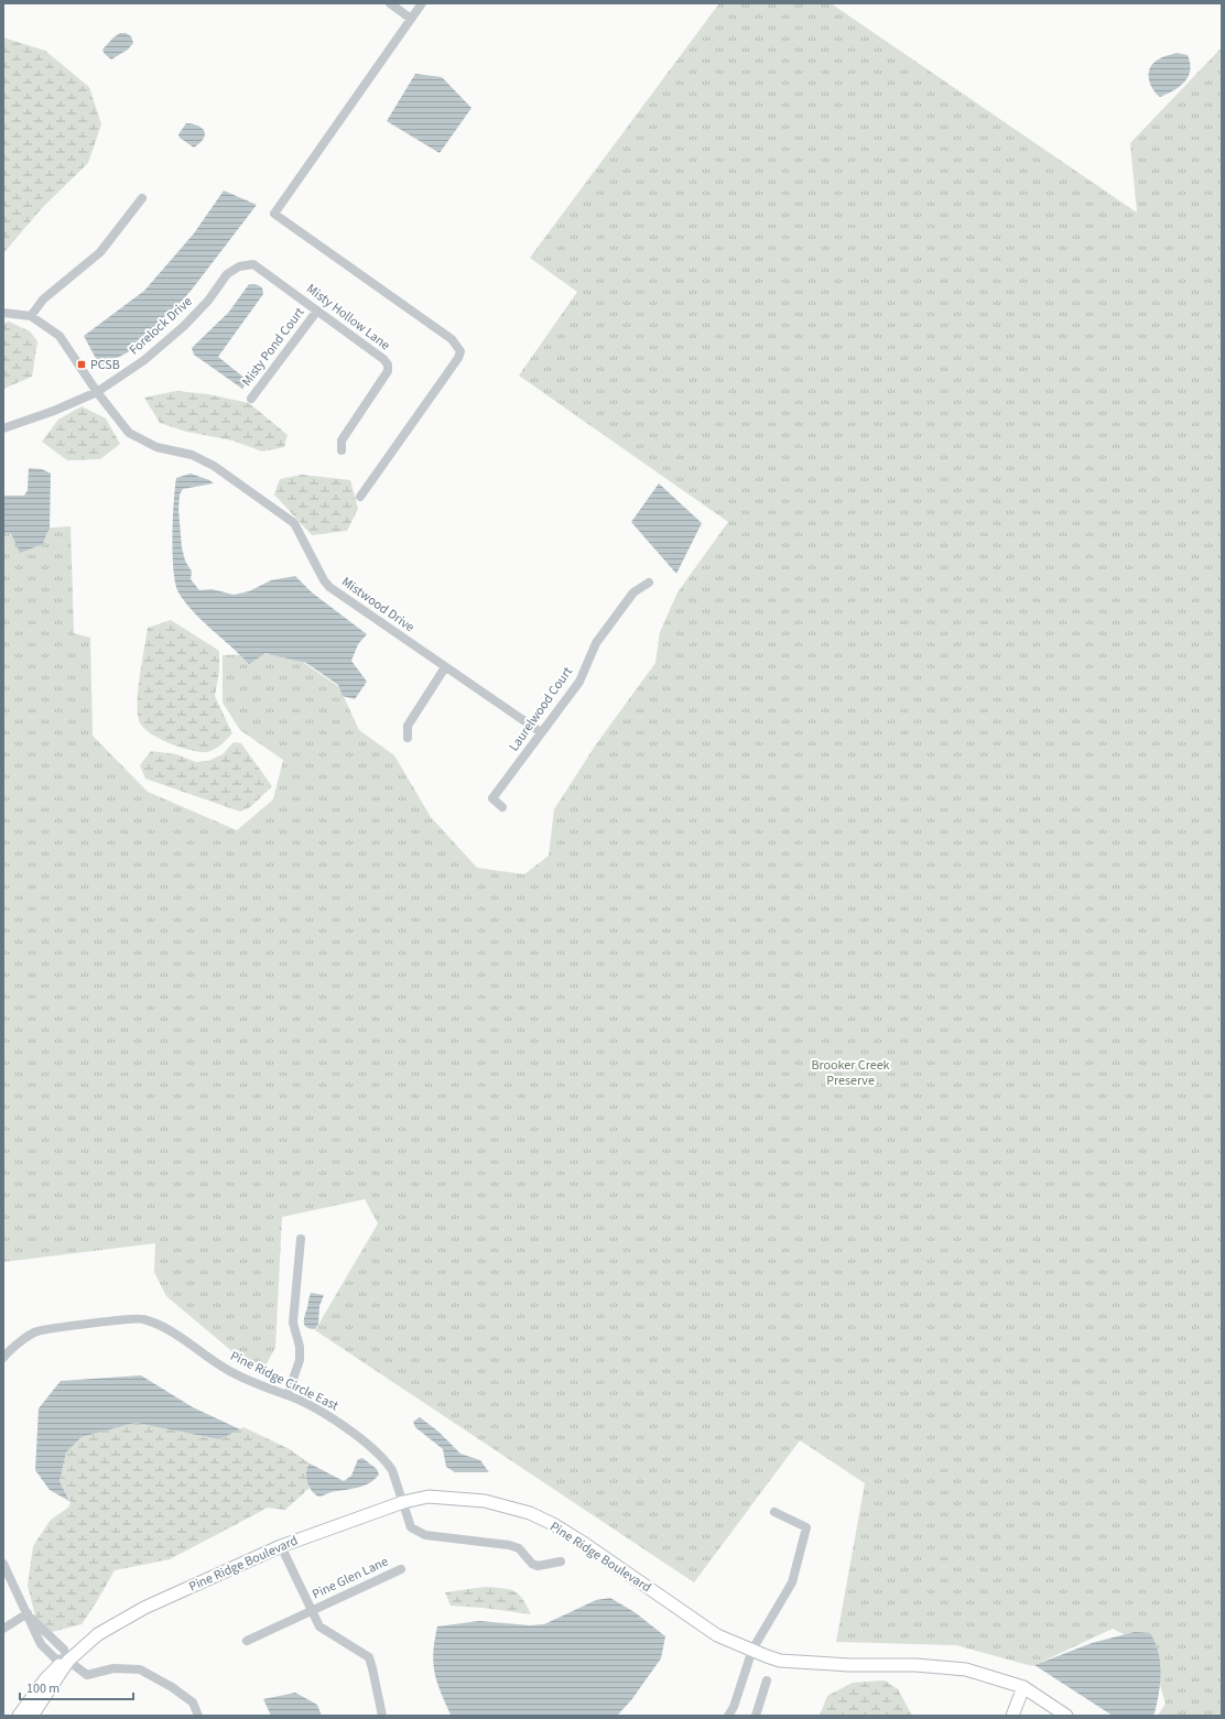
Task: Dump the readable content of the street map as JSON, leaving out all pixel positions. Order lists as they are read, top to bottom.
{
  "streets": {
    "street": [
      "Misty Hollow Lane",
      "Forelock Drive",
      "Misty Pond Court",
      "Mistwood Drive",
      "Laurelwood Court",
      "Pine Ridge Circle East",
      "Pine Ridge Boulevard",
      "Pine Glen Lane"
    ]
  },
  "crossings": [
    ["Misty Hollow Lane", "Forelock Drive"],
    ["Misty Hollow Lane", "Misty Pond Court"],
    ["Forelock Drive", "Mistwood Drive"],
    ["Mistwood Drive", "Laurelwood Court"],
    ["Pine Ridge Circle East", "Pine Ridge Boulevard"],
    ["Pine Ridge Boulevard", "Pine Glen Lane"]
  ],
  "parks": ["Brooker Creek Preserve"],
  "places": {
    "transit": ["PCSB"]
  },
  "scale_bar": "100 m"
}
